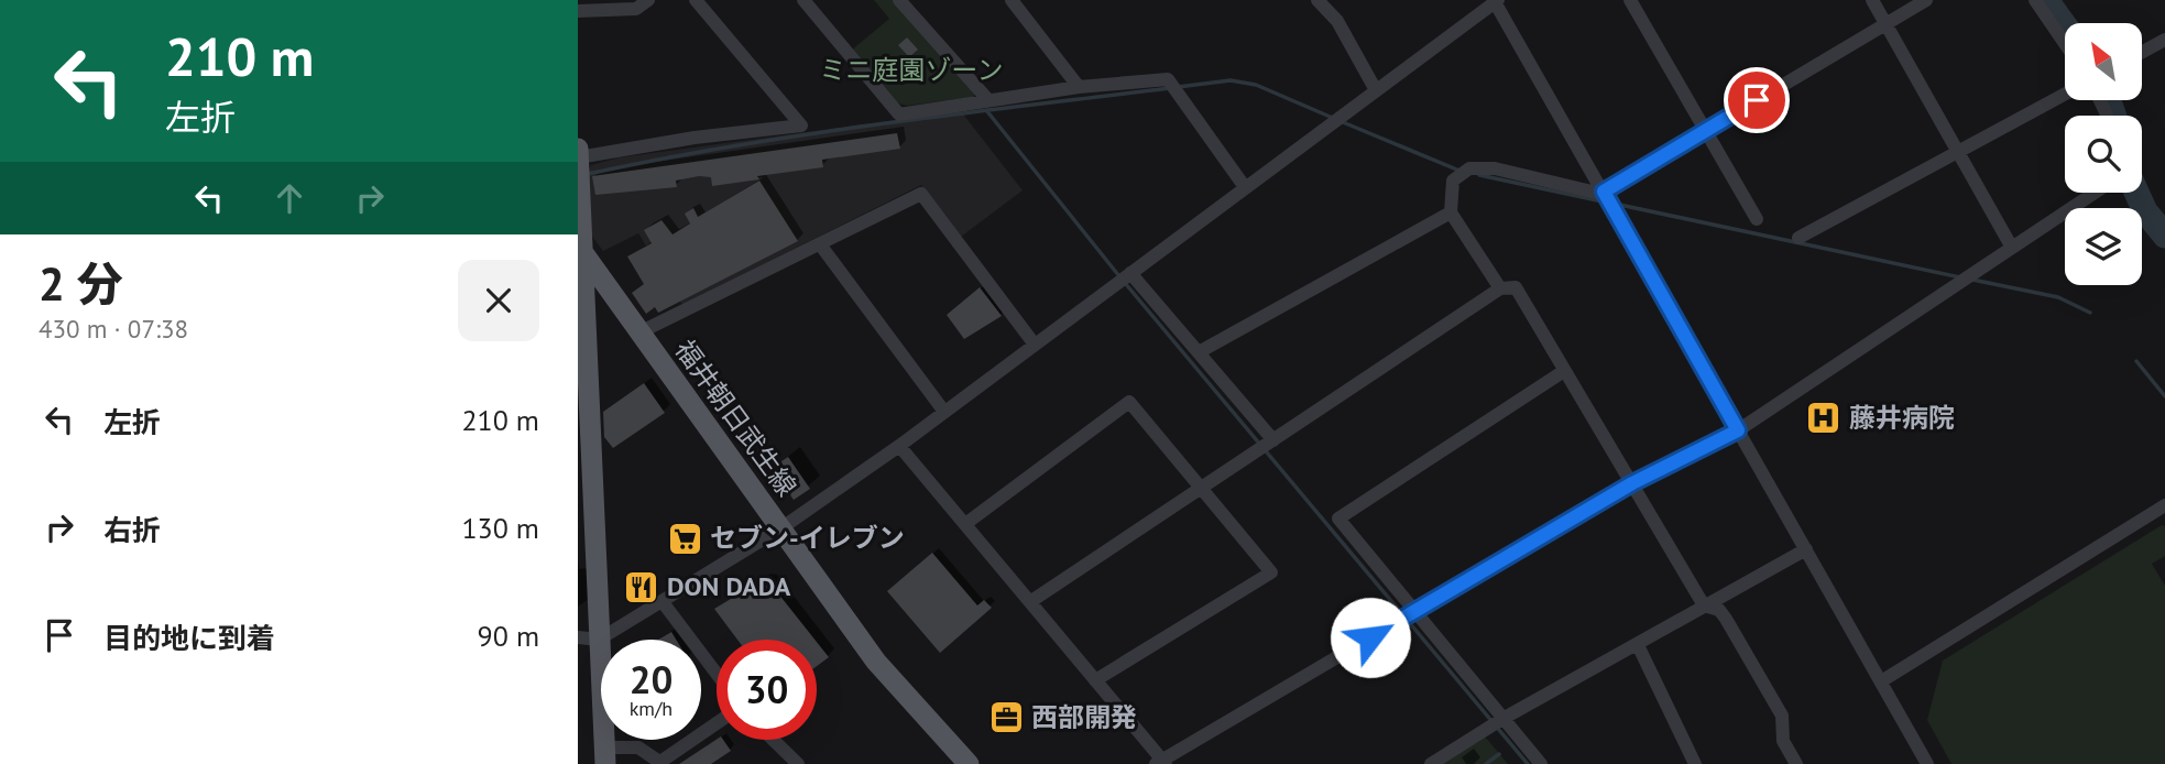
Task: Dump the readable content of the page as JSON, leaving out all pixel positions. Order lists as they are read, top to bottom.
{
  "streets": {
    "main road": ["福井朝日武生線"]
  },
  "parks": ["ミニ庭園ゾーン"],
  "places": {
    "hospital": ["藤井病院"],
    "supermarket": ["セブン-イレブン"],
    "restaurant": ["DON DADA"],
    "office": ["西部開発"]
  },
  "north": "top left",
  "page": {
    "turn": ["210 m", "左折"],
    "heading": ["2 分", "430 m · 07:38"],
    "list": [
      {
        "name": "左折",
        "value": "210 m"
      },
      {
        "name": "右折",
        "value": "130 m"
      },
      {
        "name": "目的地に到着",
        "value": "90 m"
      }
    ],
    "speed": "20 km/h",
    "limit": "30"
  }
}
